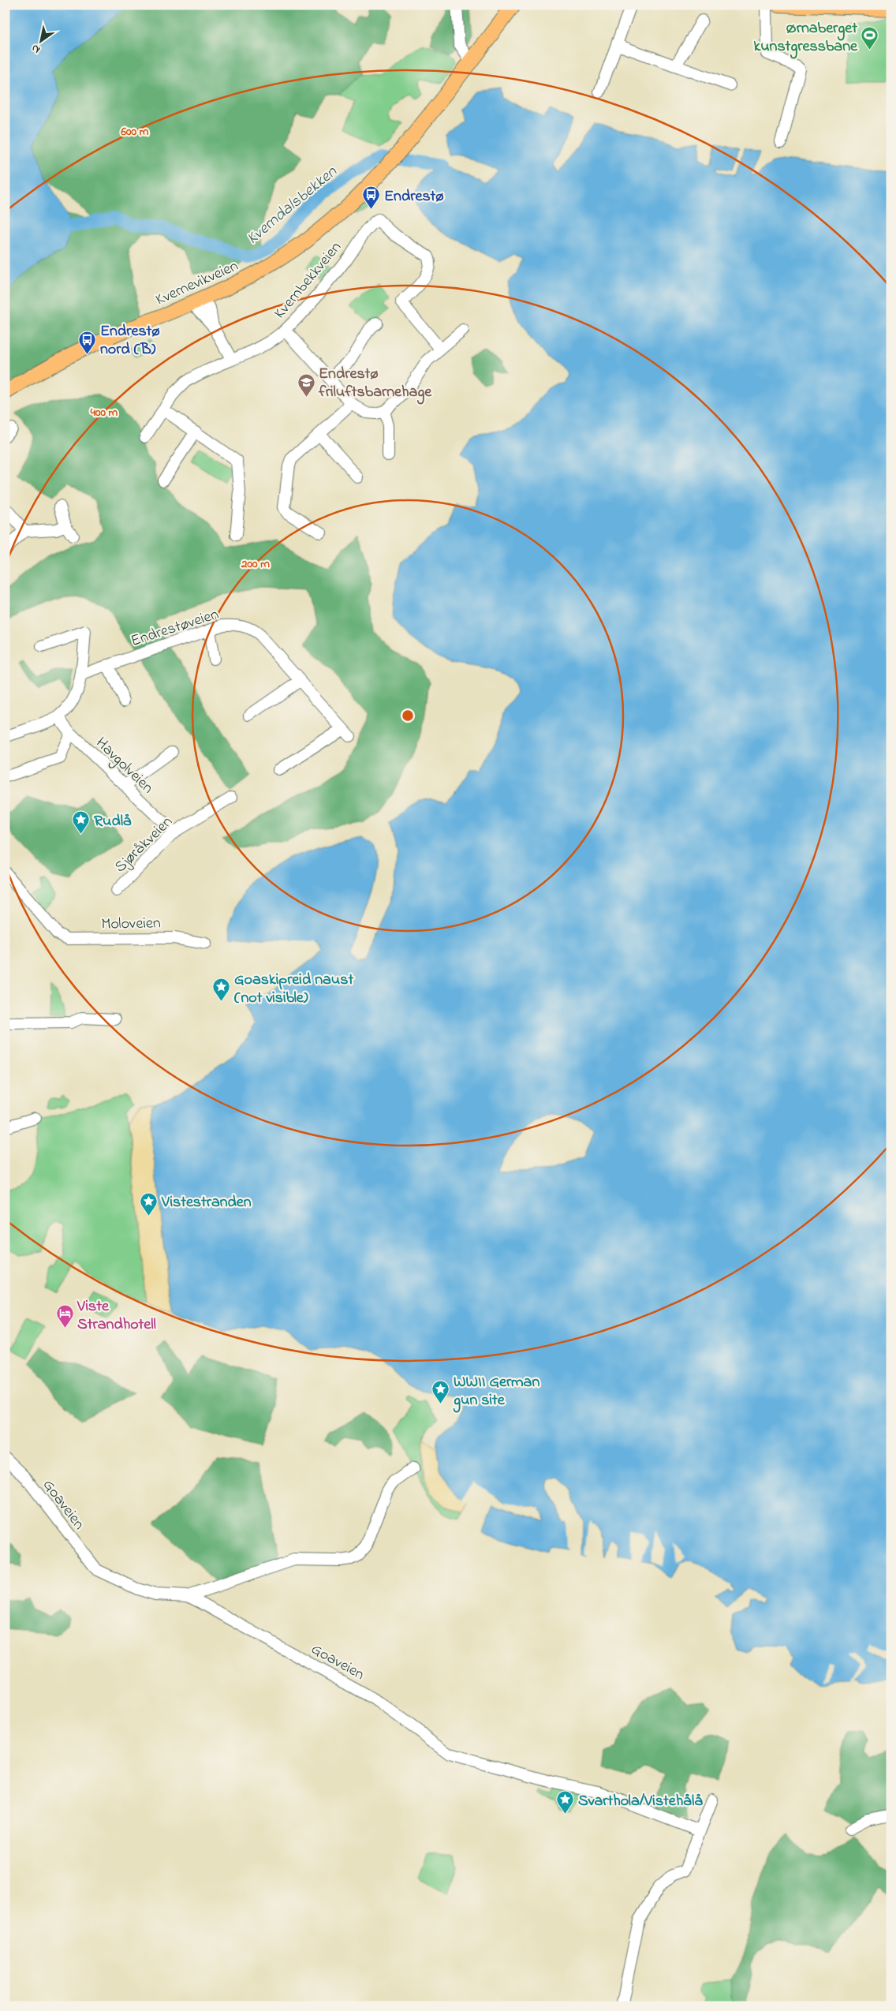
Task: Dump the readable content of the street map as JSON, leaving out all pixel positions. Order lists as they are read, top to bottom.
{
  "streets": {
    "main road": ["Kvernevikveien"],
    "street": [
      "Kvernbekkveien",
      "Endrestøveien",
      "Havgolveien",
      "Sjøråkveien",
      "Moloveien",
      "Goaveien"
    ]
  },
  "crossings": [
    ["Havgolveien", "Sjøråkveien"]
  ],
  "water": ["Kverndalsbekken"],
  "places": {
    "sports": ["Ørnaberget kunstgressbane"],
    "bus stop": ["Endrestø", "Endrestø nord (B)"],
    "school or university": ["Endrestø friluftsbarnehage"],
    "place": [
      "Rudlå",
      "Goaskipreid naust (not visible)",
      "Vistestranden",
      "WWII German gun site",
      "Svarthola/Vistehålå"
    ],
    "hotel": ["Viste Strandhotell"]
  },
  "north": "bottom left",
  "rings": ["600 m", "400 m", "200 m"]
}
